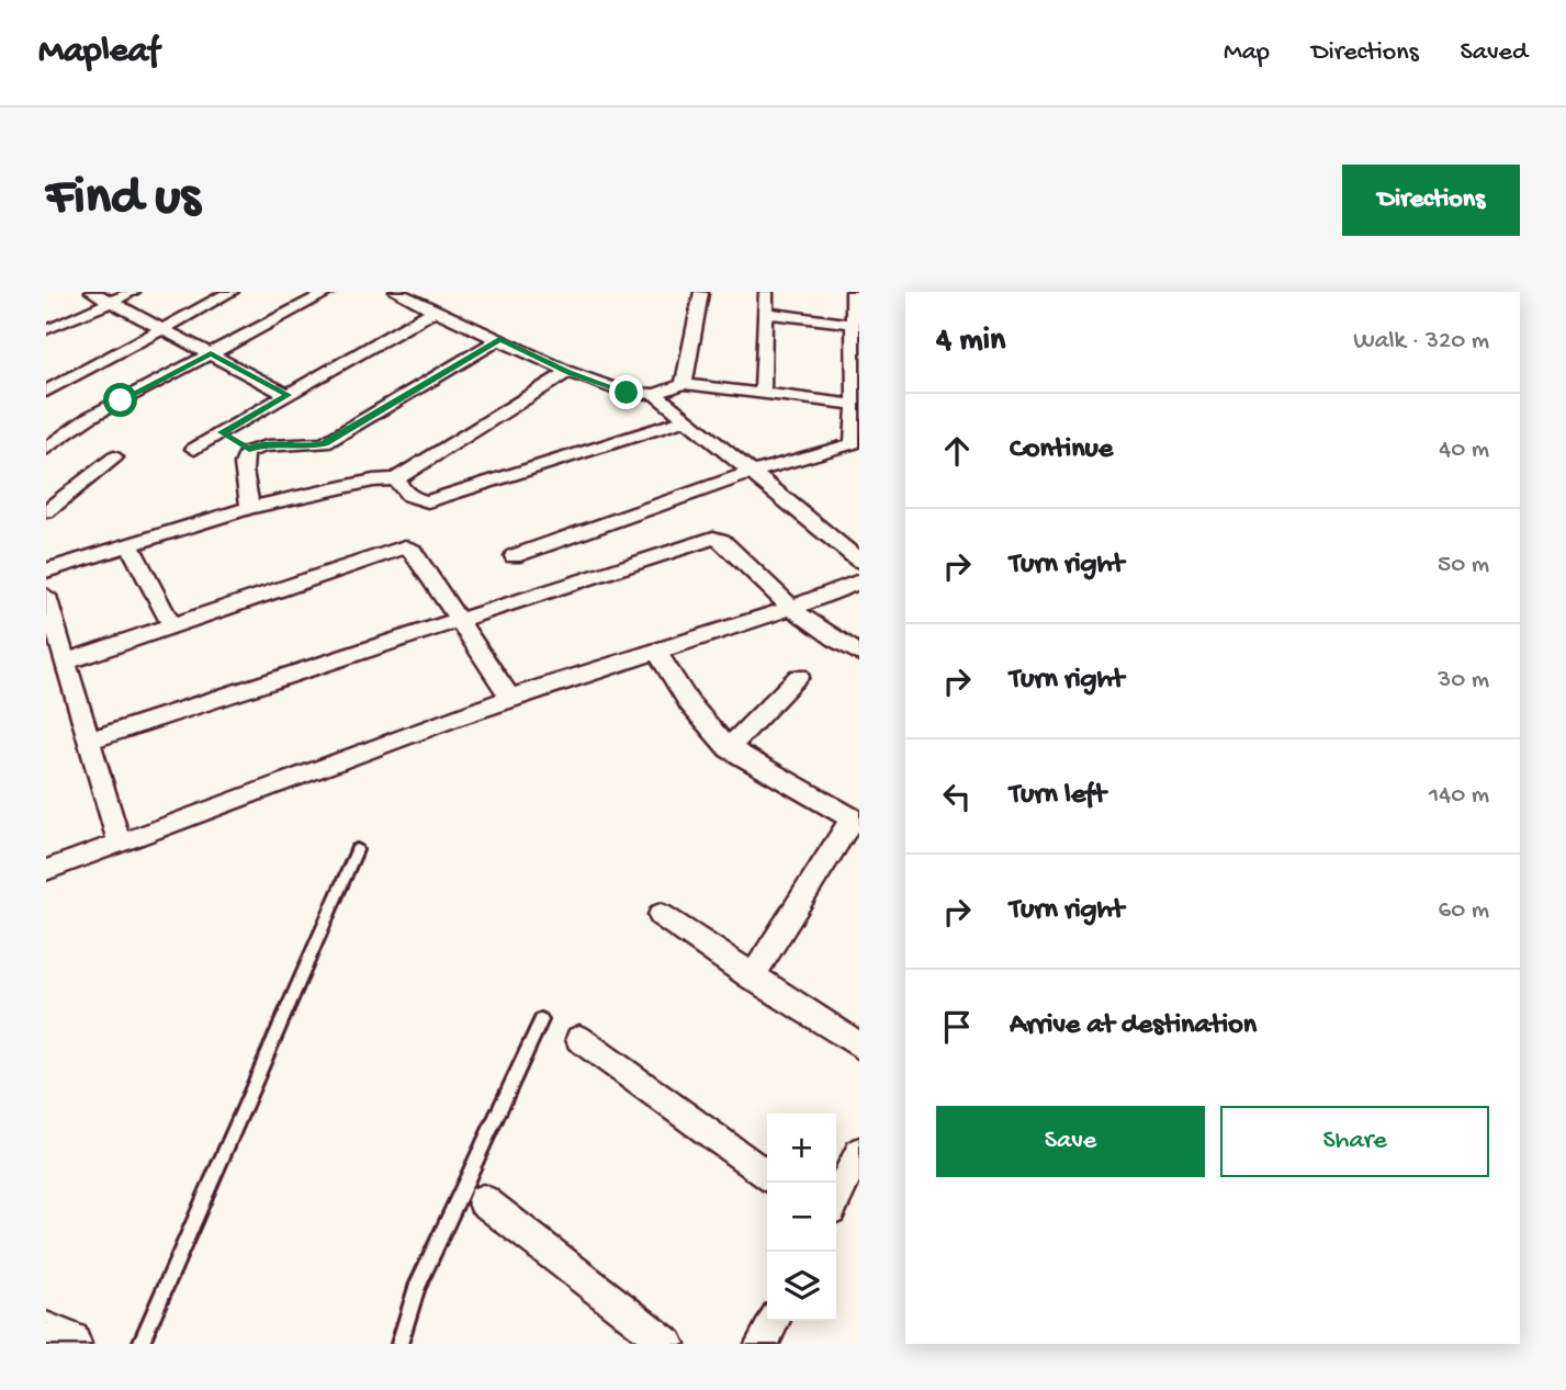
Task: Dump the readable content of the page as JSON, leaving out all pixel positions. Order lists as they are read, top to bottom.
{
  "page": {
    "header": "Mapleaf",
    "nav": ["Map", "Directions", "Saved"],
    "buttons": [
      "Directions",
      ["Save", "Share"]
    ],
    "title": "Find us",
    "heading": ["4 min", "Walk · 320 m"],
    "list": [
      ["Continue", "40 m"],
      ["Turn right", "50 m"],
      ["Turn right", "30 m"],
      ["Turn left", "140 m"],
      ["Turn right", "60 m"],
      "Arrive at destination"
    ],
    "map_buttons": ["+", "−"]
  }
}
